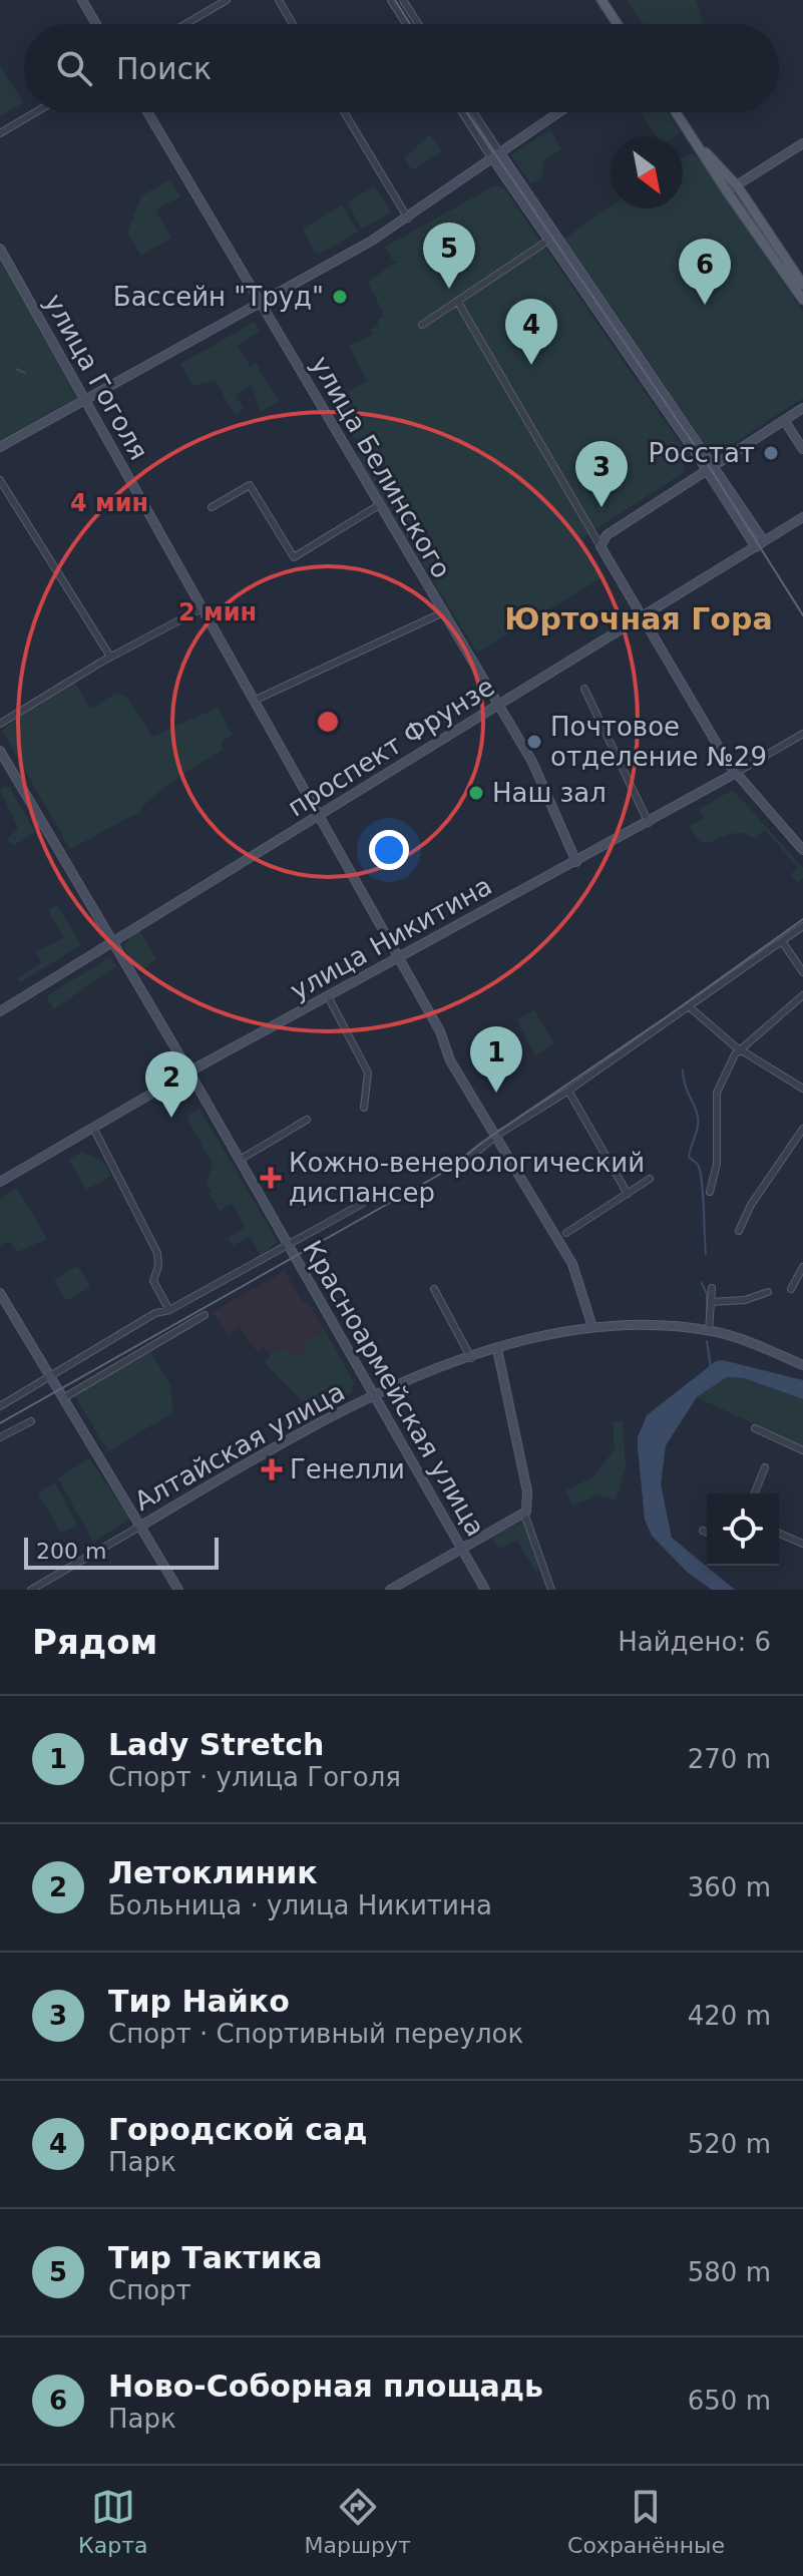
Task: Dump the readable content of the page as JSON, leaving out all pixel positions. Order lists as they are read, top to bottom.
{
  "streets": {
    "street": [
      "улица Гоголя",
      "улица Белинского",
      "проспект Фрунзе",
      "улица Никитина",
      "Красноармейская улица",
      "Алтайская улица"
    ]
  },
  "crossings": [
    ["улица Гоголя", "проспект Фрунзе"],
    ["улица Гоголя", "улица Никитина"],
    ["улица Гоголя", "Алтайская улица"],
    ["улица Белинского", "проспект Фрунзе"],
    ["улица Белинского", "улица Никитина"],
    ["проспект Фрунзе", "Красноармейская улица"],
    ["улица Никитина", "Красноармейская улица"],
    ["Красноармейская улица", "Алтайская улица"]
  ],
  "districts": ["Юрточная Гора"],
  "places": {
    "other": [
      "Бассейн \"Труд\"",
      "Росстат",
      "Почтовое отделение №29",
      "Наш зал"
    ],
    "health": ["Кожно-венерологический диспансер", "Генелли"]
  },
  "scale_bar": "200 m",
  "north": "bottom right",
  "page": {
    "search": "Поиск",
    "pins": [
      "5",
      "6",
      "4",
      "3",
      "1",
      "2"
    ],
    "scale": "200 m",
    "heading": ["Рядом", "Найдено: 6"],
    "list": [
      {
        "mark": "1",
        "name": "Lady Stretch",
        "note": "Спорт · улица Гоголя",
        "value": "270 m"
      },
      {
        "mark": "2",
        "name": "Летоклиник",
        "note": "Больница · улица Никитина",
        "value": "360 m"
      },
      {
        "mark": "3",
        "name": "Тир Найко",
        "note": "Спорт · Спортивный переулок",
        "value": "420 m"
      },
      {
        "mark": "4",
        "name": "Городской сад",
        "note": "Парк",
        "value": "520 m"
      },
      {
        "mark": "5",
        "name": "Тир Тактика",
        "note": "Спорт",
        "value": "580 m"
      },
      {
        "mark": "6",
        "name": "Ново-Соборная площадь",
        "note": "Парк",
        "value": "650 m"
      }
    ],
    "nav": ["Карта", "Маршрут", "Сохранённые"]
  },
  "rings": ["4 мин", "2 мин"]
}
